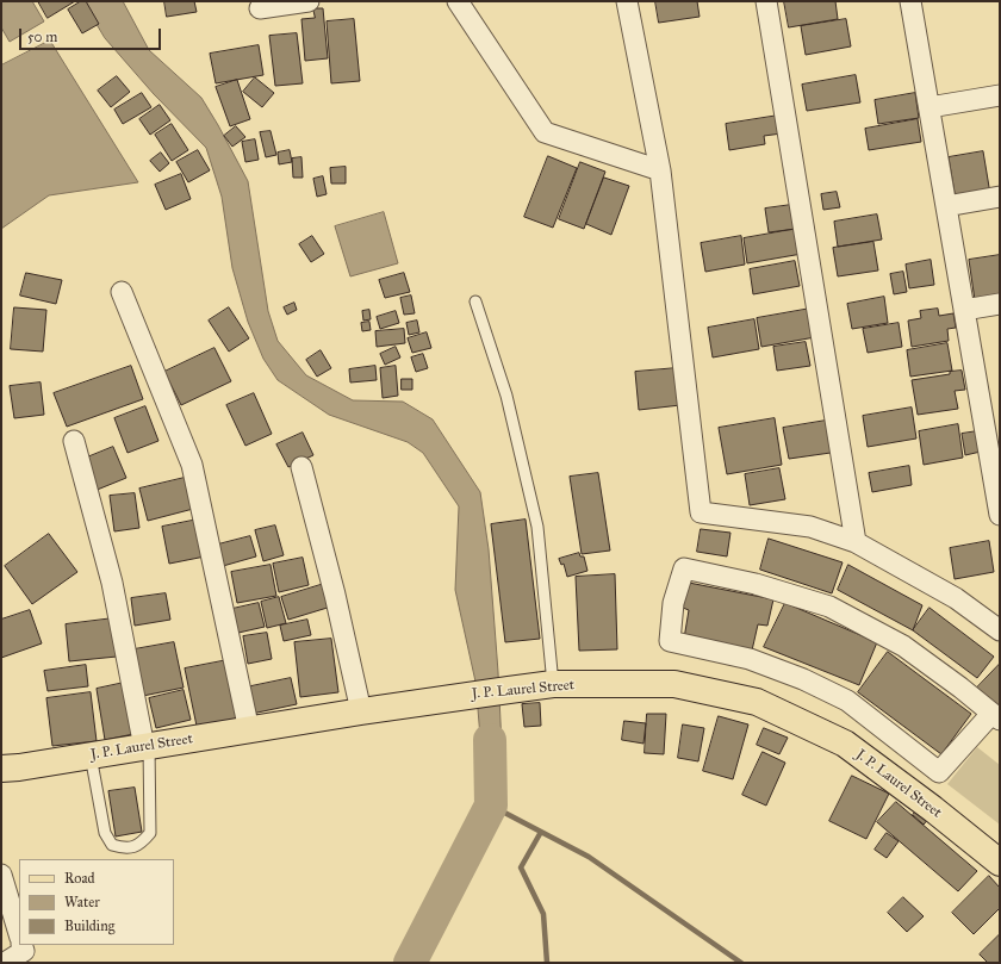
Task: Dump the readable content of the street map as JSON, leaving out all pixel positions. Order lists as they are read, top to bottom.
{
  "streets": {
    "main road": ["J. P. Laurel Street"]
  },
  "legend": ["Road", "Water", "Building"],
  "scale_bar": "50 m"
}
